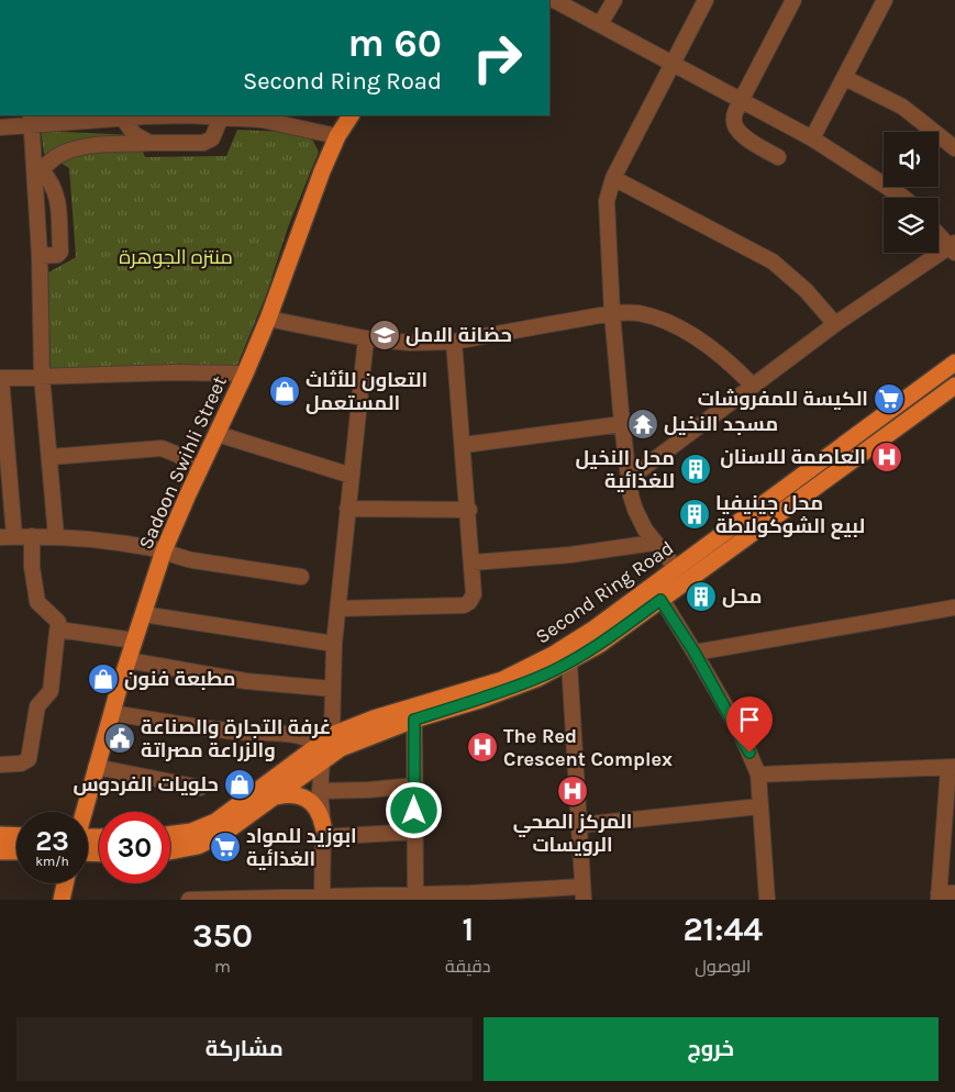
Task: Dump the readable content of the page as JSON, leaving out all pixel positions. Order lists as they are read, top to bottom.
{
  "streets": {
    "main road": ["Sadoon Swihli Street", "Second Ring Road"]
  },
  "parks": ["منتزه الجوهرة"],
  "places": {
    "school or university": ["حضانة الامل"],
    "shop": ["التعاون للأثاث المستعمل", "مطبعة فنون", "حلويات الفردوس"],
    "supermarket": ["الكيسة للمفروشات", "ابوزيد للمواد الغذائية"],
    "temple": ["مسجد النخيل"],
    "hospital": ["العاصمة للاسنان", "The Red Crescent Complex", "المركز الصحي الرويسات"],
    "building": ["محل النخيل للغذائية", "محل جينيفيا لبيع الشوكولاطة", "محل"],
    "public building": ["غرفة التجارة والصناعة والزراعة مصراتة"]
  },
  "page": {
    "turn": ["60 m", "Second Ring Road"],
    "speed": "23 km/h",
    "limit": "30",
    "eta": [
      "21:44",
      "الوصول",
      "1",
      "دقيقة",
      "350",
      "m"
    ],
    "buttons": ["خروج", "مشاركة"]
  }
}
